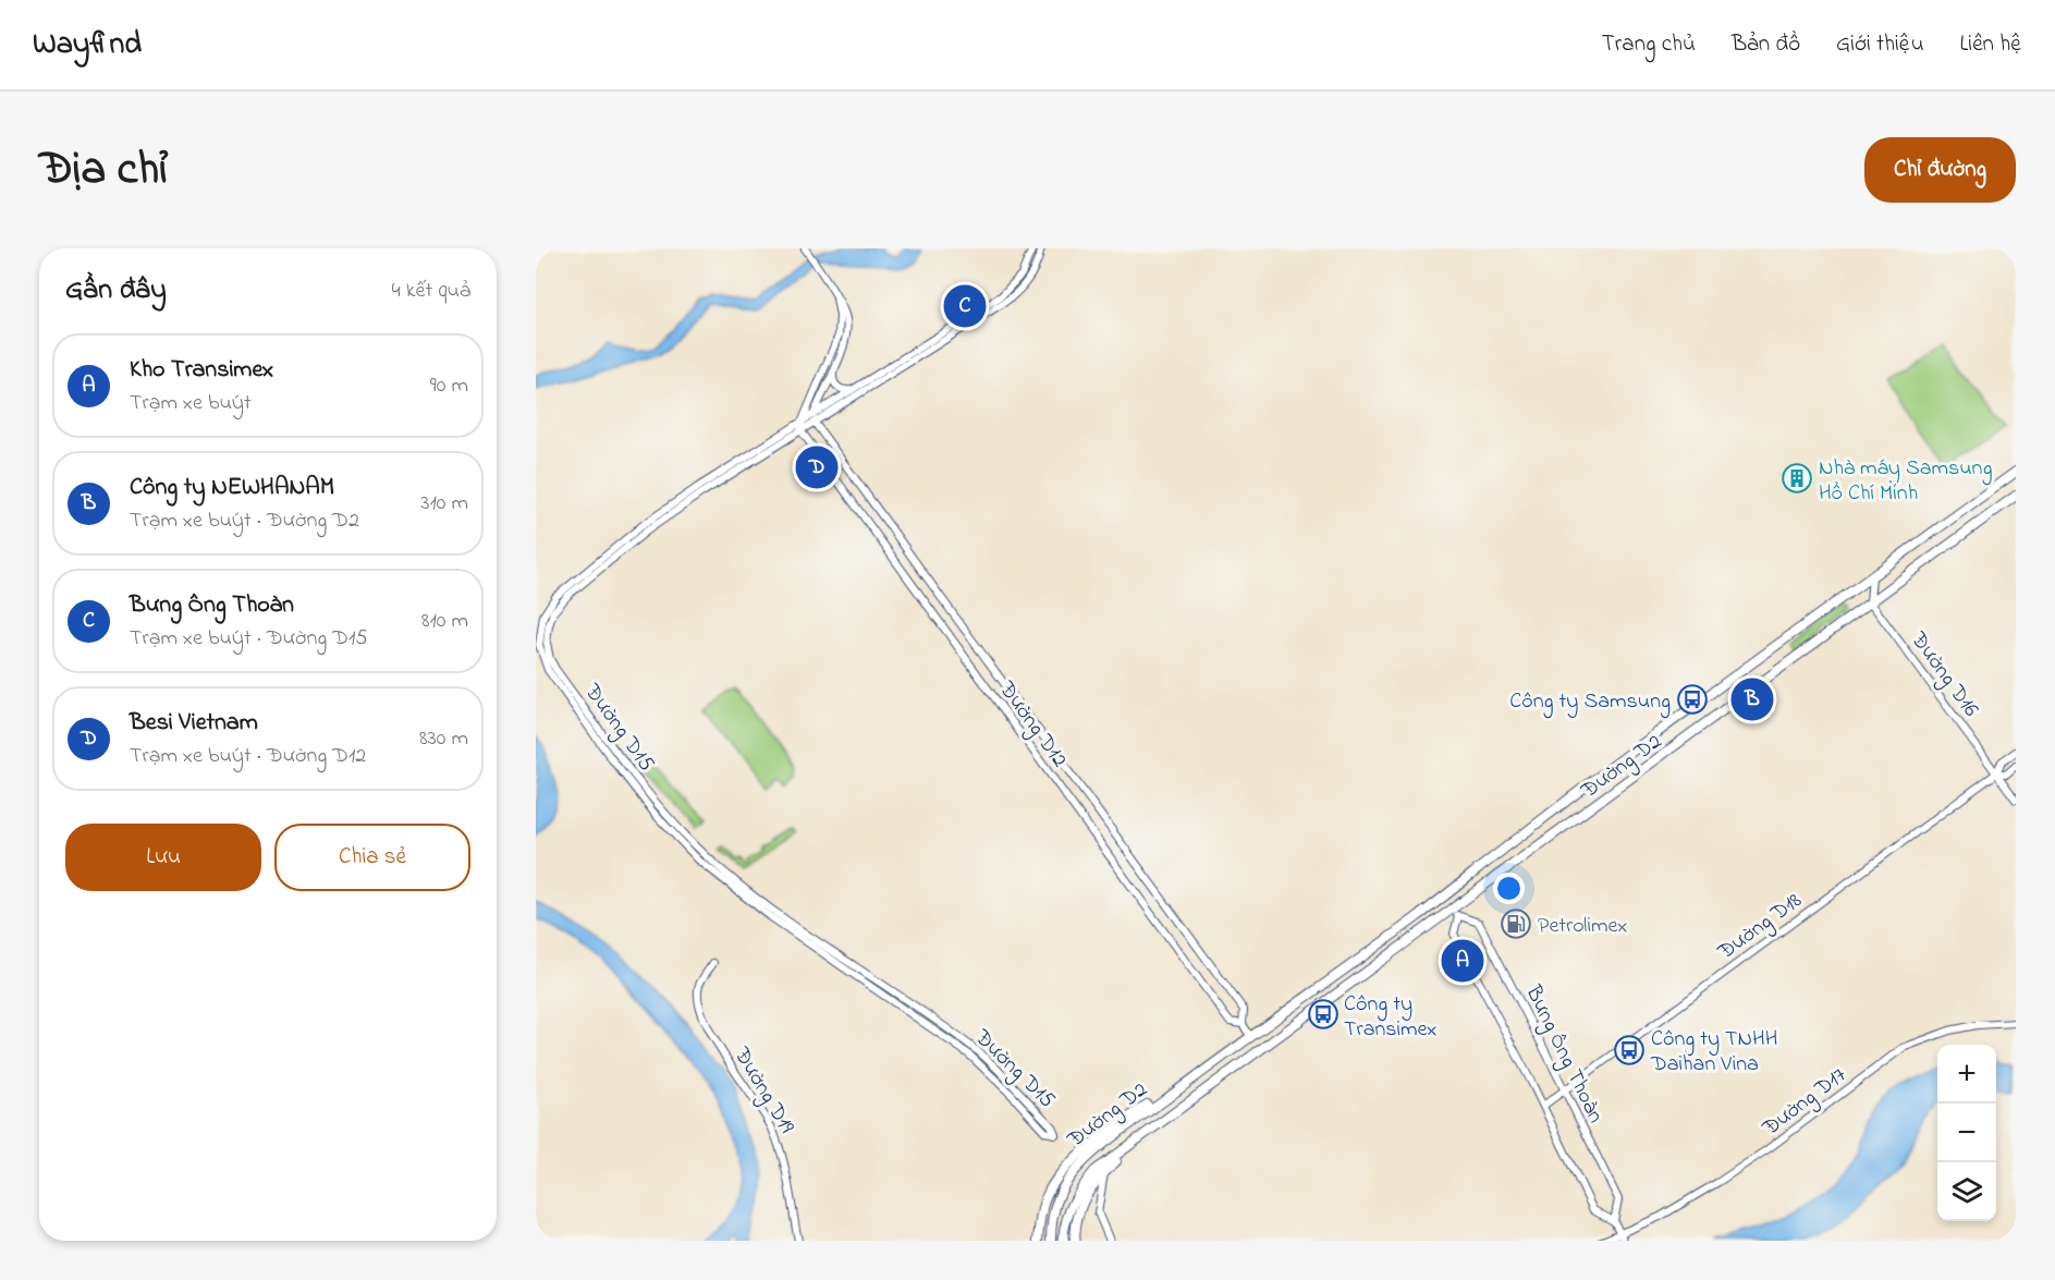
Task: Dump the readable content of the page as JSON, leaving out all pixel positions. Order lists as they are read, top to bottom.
{
  "streets": {
    "main road": ["Đường D2"],
    "street": [
      "Đường D16",
      "Đường D12",
      "Đường D15",
      "Đường D18",
      "Bưng Ông Thoàn",
      "Đường D19",
      "Đường D17"
    ]
  },
  "crossings": [
    ["Đường D16", "Đường D2"],
    ["Đường D16", "Đường D18"],
    ["Đường D12", "Đường D15"],
    ["Đường D12", "Đường D2"],
    ["Đường D2", "Bưng Ông Thoàn"],
    ["Đường D18", "Bưng Ông Thoàn"],
    ["Bưng Ông Thoàn", "Đường D17"]
  ],
  "places": {
    "building": ["Nhà máy Samsung Hồ Chí Minh"],
    "bus stop": ["Công ty Samsung", "Công ty Transimex", "Công ty TNHH Daihan Vina"],
    "fuel station": ["Petrolimex"]
  },
  "page": {
    "header": "Wayfind",
    "nav": [
      "Trang chủ",
      "Bản đồ",
      "Giới thiệu",
      "Liên hệ"
    ],
    "title": "Địa chỉ",
    "buttons": [
      "Chỉ đường",
      ["Lưu", "Chia sẻ"]
    ],
    "heading": ["Gần đây", "4 kết quả"],
    "pins": [
      "C",
      "D",
      "B",
      "A"
    ],
    "list": [
      {
        "mark": "A",
        "name": "Kho Transimex",
        "note": "Trạm xe buýt",
        "value": "90 m"
      },
      {
        "mark": "B",
        "name": "Công ty NEWHANAM",
        "note": "Trạm xe buýt · Đường D2",
        "value": "310 m"
      },
      {
        "mark": "C",
        "name": "Bưng Ông Thoàn",
        "note": "Trạm xe buýt · Đường D15",
        "value": "810 m"
      },
      {
        "mark": "D",
        "name": "Besi Vietnam",
        "note": "Trạm xe buýt · Đường D12",
        "value": "830 m"
      }
    ],
    "map_buttons": ["+", "−"]
  }
}
